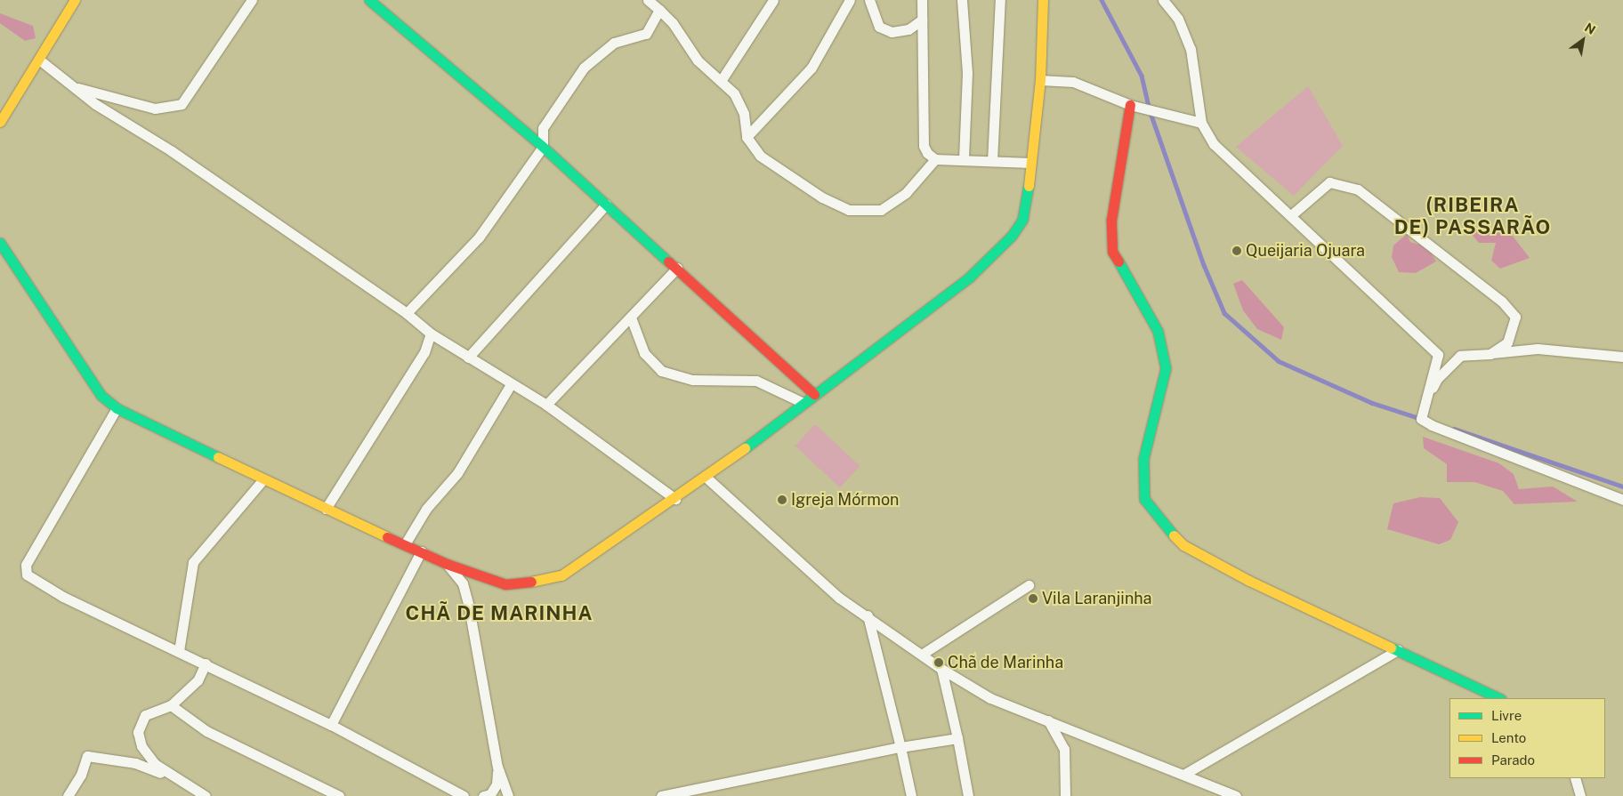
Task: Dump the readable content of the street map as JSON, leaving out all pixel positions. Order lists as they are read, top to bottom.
{
  "districts": ["(RIBEIRA DE) PASSARÃO", "CHÃ DE MARINHA"],
  "places": [
    "Queijaria Ojuara",
    "Igreja Mórmon",
    "Vila Laranjinha",
    "Chã de Marinha"
  ],
  "legend": ["Livre", "Lento", "Parado"],
  "north": "top right"
}
